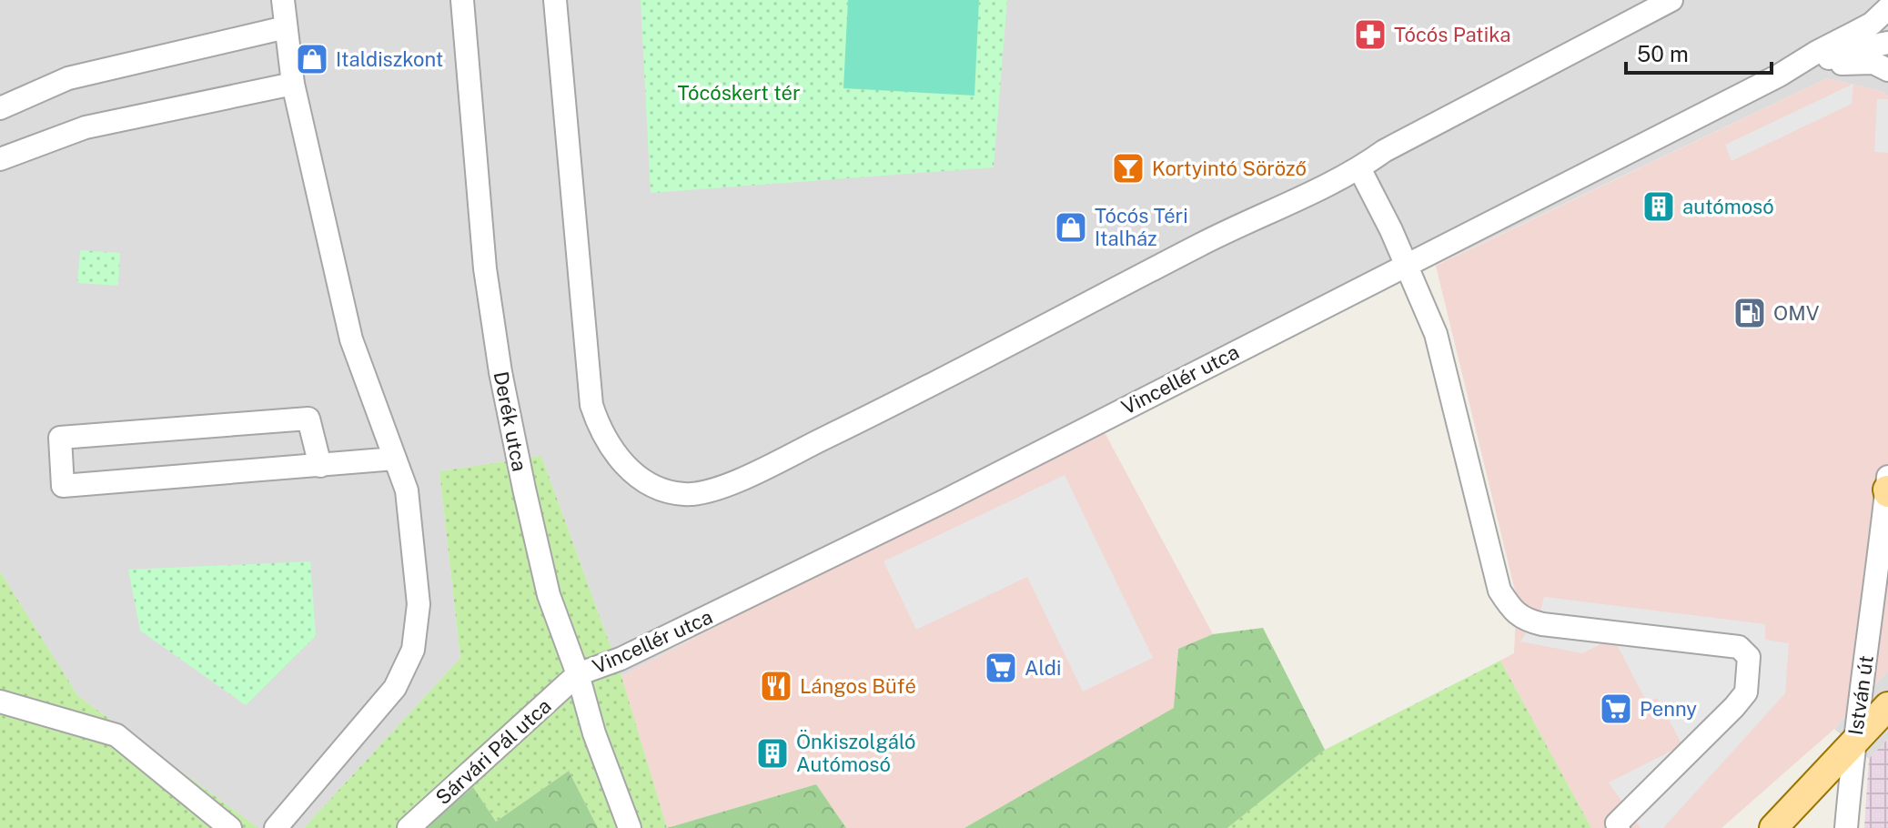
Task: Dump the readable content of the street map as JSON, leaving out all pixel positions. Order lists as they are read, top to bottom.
{
  "streets": {
    "street": [
      "Vincellér utca",
      "Derék utca",
      "István út",
      "Sárvári Pál utca"
    ]
  },
  "crossings": [
    ["Vincellér utca", "Derék utca"],
    ["Vincellér utca", "Sárvári Pál utca"],
    ["Derék utca", "Sárvári Pál utca"]
  ],
  "parks": ["Tócóskert tér"],
  "places": {
    "pharmacy": ["Tócós Patika"],
    "shop": ["Italdiszkont", "Tócós Téri Italház"],
    "bar": ["Kortyintó Söröző"],
    "building": ["autómosó", "Önkiszolgáló Autómosó"],
    "fuel station": ["OMV"],
    "supermarket": ["Aldi", "Penny"],
    "restaurant": ["Lángos Büfé"]
  },
  "scale_bar": "50 m"
}
